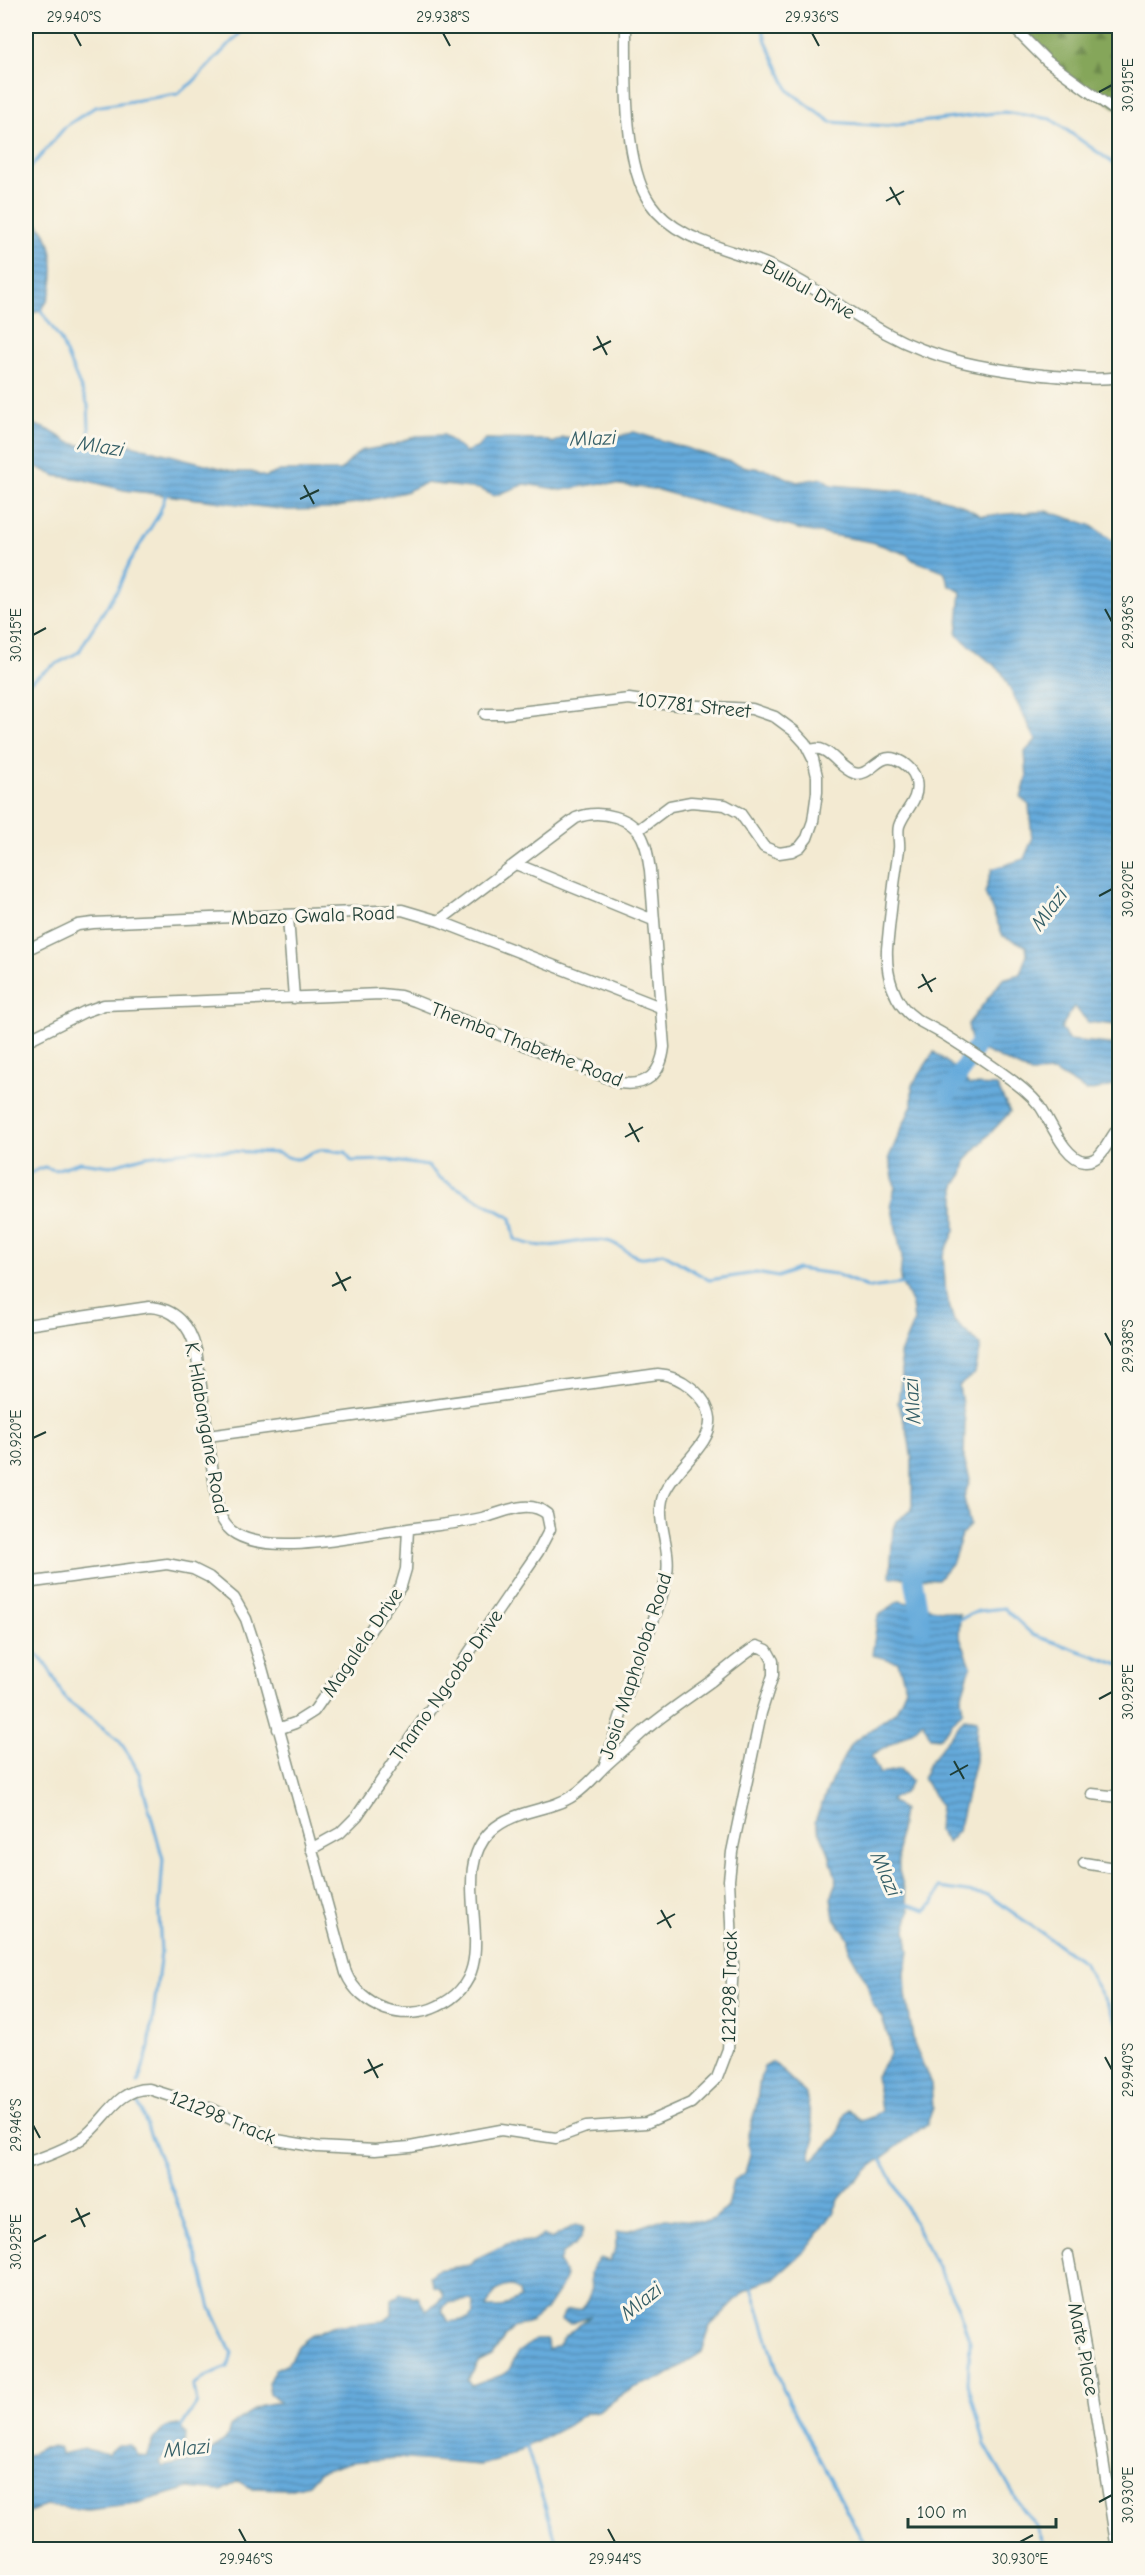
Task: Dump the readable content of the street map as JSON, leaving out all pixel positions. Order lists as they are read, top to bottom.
{
  "streets": {
    "street": [
      "Bulbul Drive",
      "107781 Street",
      "Mbazo Gwala Road",
      "Themba Thabethe Road",
      "K. Hlabangane Road",
      "Magalela Drive",
      "Josia Mapholoba Road",
      "Thamo Ngcobo Drive",
      "121298 Track",
      "Mate Place"
    ]
  },
  "crossings": [
    ["107781 Street", "Themba Thabethe Road"],
    ["Mbazo Gwala Road", "Themba Thabethe Road"],
    ["K. Hlabangane Road", "Magalela Drive"],
    ["K. Hlabangane Road", "Josia Mapholoba Road"],
    ["K. Hlabangane Road", "Thamo Ngcobo Drive"],
    ["Magalela Drive", "Josia Mapholoba Road"],
    ["Josia Mapholoba Road", "Thamo Ngcobo Drive"],
    ["Josia Mapholoba Road", "121298 Track"]
  ],
  "water": ["Mlazi"],
  "scale_bar": "100 m",
  "coordinates": [
    "29.940°S",
    "29.938°S",
    "29.936°S",
    "30.915°E",
    "30.920°E",
    "30.925°E",
    "29.946°S",
    "30.930°E",
    "29.944°S"
  ]
}
